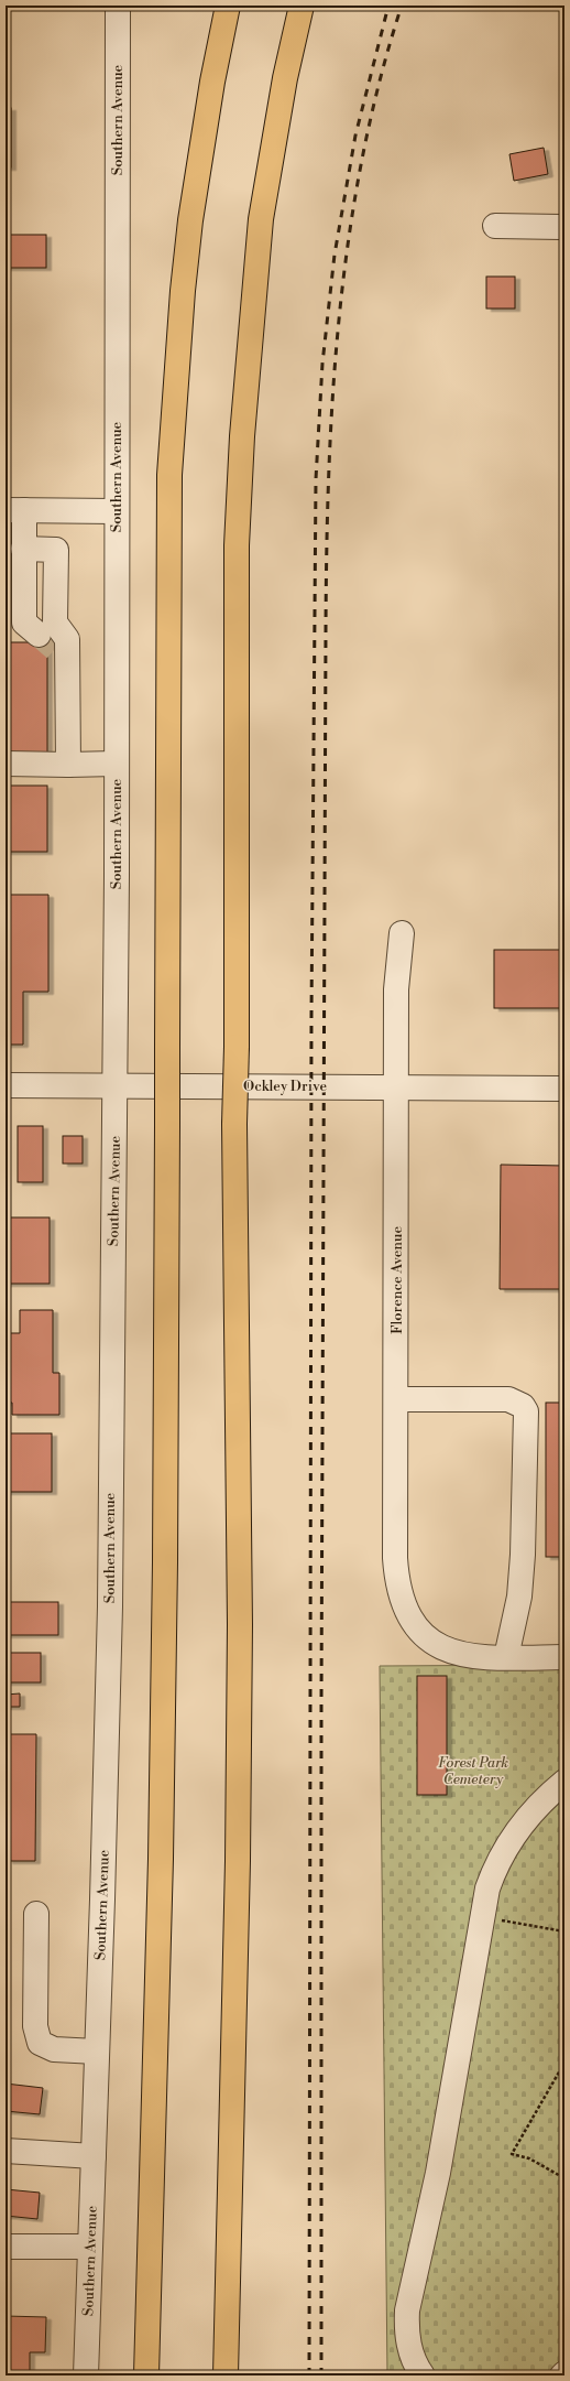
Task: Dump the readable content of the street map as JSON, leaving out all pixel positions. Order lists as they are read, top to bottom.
{
  "streets": {
    "street": ["Southern Avenue", "Ockley Drive", "Florence Avenue"]
  },
  "crossings": [
    ["Southern Avenue", "Ockley Drive"],
    ["Ockley Drive", "Florence Avenue"]
  ],
  "parks": ["Forest Park Cemetery"]
}
